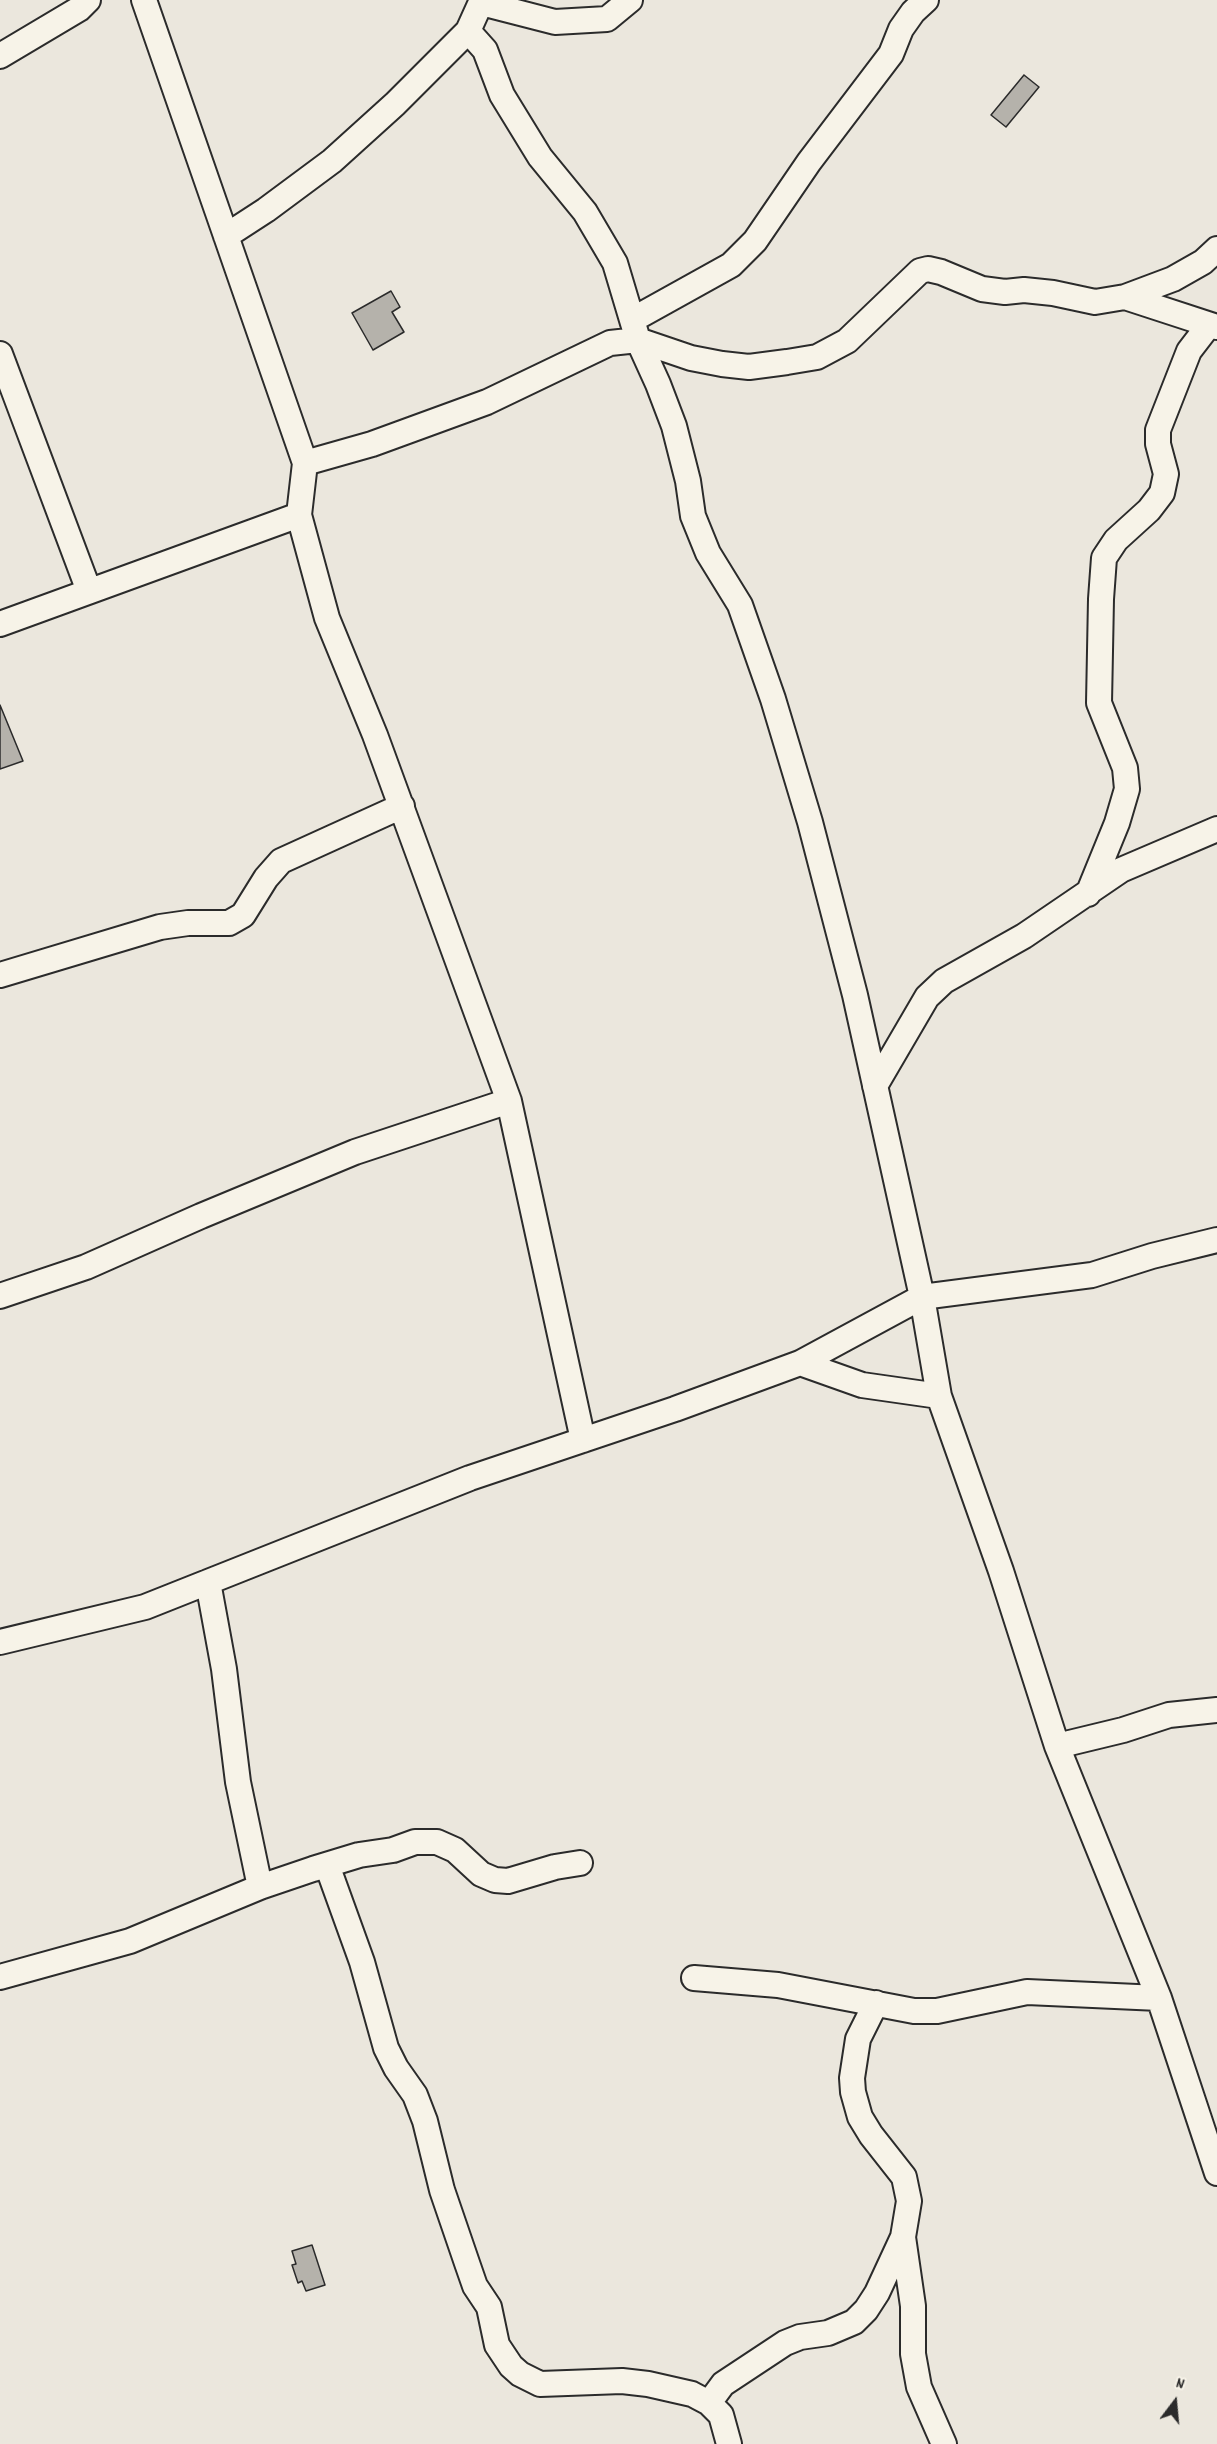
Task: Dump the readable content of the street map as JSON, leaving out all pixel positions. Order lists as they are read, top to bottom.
{
  "north": "top"
}
